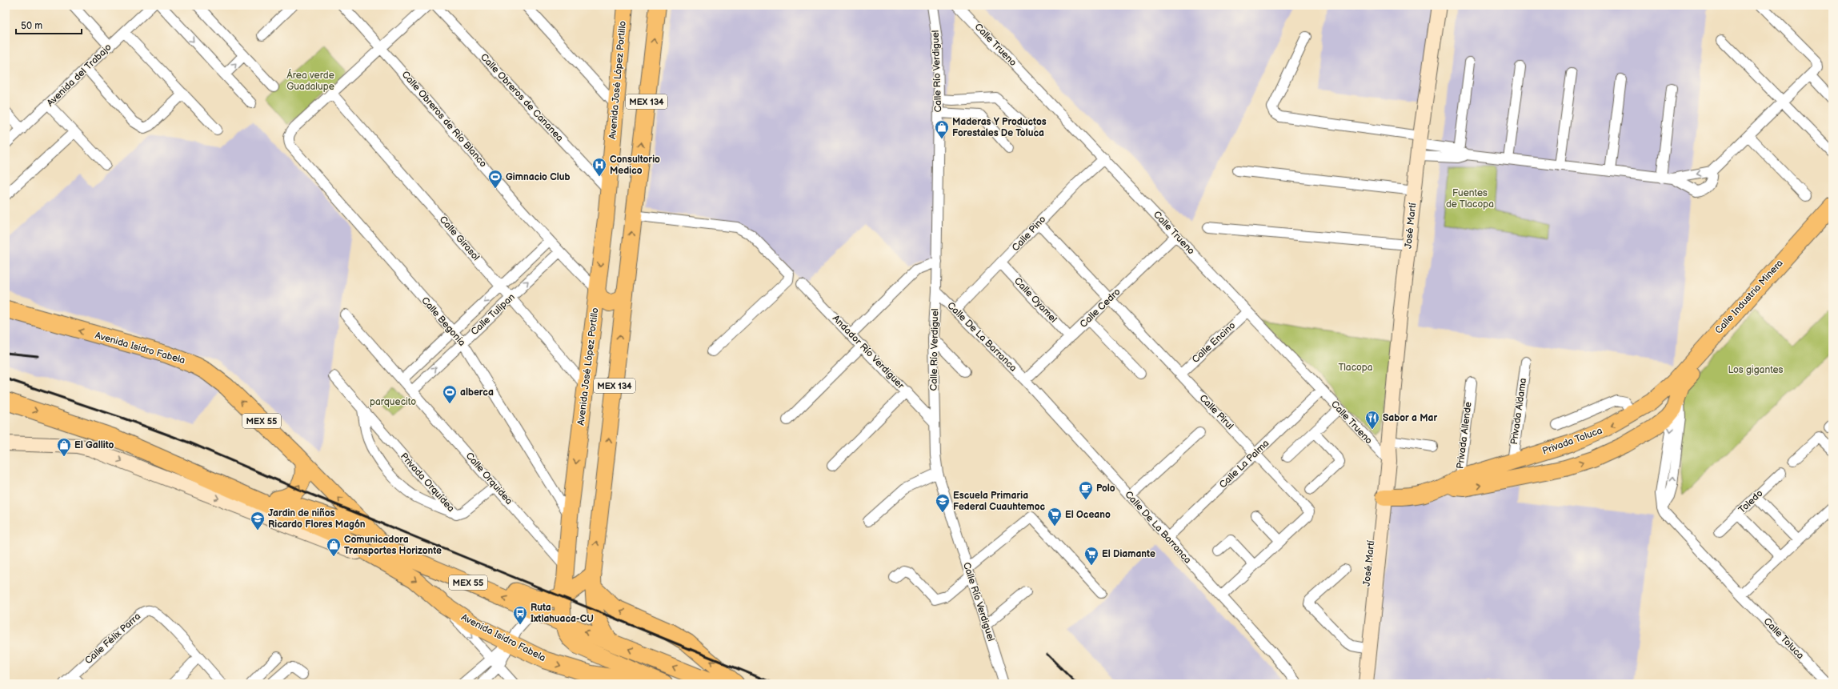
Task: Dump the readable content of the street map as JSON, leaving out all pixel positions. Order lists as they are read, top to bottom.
{
  "streets": {
    "highway": ["Avenida Isidro Fabela", "MEX 55"],
    "main road": [
      "Avenida José López Portillo",
      "MEX 134",
      "José Martí",
      "Calle Industria Minera",
      "Privada Toluca"
    ],
    "street": [
      "Calle Trueno",
      "Calle Río Verdiguel",
      "Avenida del Trabajo",
      "Calle Obreros de Cananea",
      "Calle Obreros de Río Blanco",
      "Calle Pino",
      "Calle Girasol",
      "Calle Oyamel",
      "Calle Cedro",
      "Calle Tulipan",
      "Calle Begonia",
      "Calle De La Barranca",
      "Calle Encino",
      "Andador Río Verdiguer",
      "Privada Aldama",
      "Calle Pirul",
      "Privada Allende",
      "Calle La Palma",
      "Calle Orquidea",
      "Privada Orquídea",
      "Toledo",
      "Calle Félix Parra",
      "Calle Toluca"
    ]
  },
  "crossings": [
    ["Calle Trueno", "José Martí"],
    ["Calle Trueno", "Calle Pino"],
    ["Calle Trueno", "Calle Cedro"],
    ["Calle Trueno", "Calle Encino"],
    ["Calle Trueno", "Calle La Palma"],
    ["Calle Río Verdiguel", "Calle De La Barranca"],
    ["Calle Río Verdiguel", "Andador Río Verdiguer"],
    ["Avenida José López Portillo", "Calle Obreros de Cananea"],
    ["Avenida José López Portillo", "MEX 134"],
    ["Avenida José López Portillo", "Calle Obreros de Río Blanco"],
    ["Avenida José López Portillo", "Calle Girasol"],
    ["Avenida José López Portillo", "Calle Begonia"],
    ["Avenida José López Portillo", "Avenida Isidro Fabela"],
    ["Avenida José López Portillo", "Calle Orquidea"],
    ["MEX 134", "Avenida Isidro Fabela"],
    ["Calle Obreros de Río Blanco", "Calle Tulipan"],
    ["José Martí", "Privada Toluca"],
    ["Calle Pino", "Calle Oyamel"],
    ["Calle Pino", "Calle De La Barranca"],
    ["Calle Pino", "Calle Pirul"],
    ["Calle Girasol", "Calle Tulipan"],
    ["Calle Girasol", "Calle Begonia"],
    ["Calle Industria Minera", "Privada Toluca"],
    ["Calle Oyamel", "Calle Cedro"],
    ["Calle Cedro", "Calle De La Barranca"],
    ["Calle Cedro", "Calle Pirul"],
    ["Calle Tulipan", "Calle Begonia"],
    ["Calle Tulipan", "Calle Orquidea"],
    ["Calle De La Barranca", "Calle Pirul"],
    ["Calle De La Barranca", "Calle La Palma"],
    ["Calle Encino", "Calle Pirul"],
    ["Privada Aldama", "Privada Toluca"],
    ["Calle Pirul", "Calle La Palma"],
    ["Privada Allende", "Privada Toluca"]
  ],
  "parks": [
    "Área verde Guadalupe",
    "Fuentes de Tlacopa",
    "Tlacopa",
    "Los gigantes",
    "parquecito"
  ],
  "places": {
    "shop": ["Maderas Y Productos Forestales De Toluca", "El Gallito", "Comunicadora Transportes Horizonte"],
    "hospital": ["Consultorio Medico"],
    "sports": ["Gimnacio Club", "alberca"],
    "restaurant": ["Sabor a Mar"],
    "cafe": ["Polo"],
    "school or university": ["Escuela Primaria Federal Cuauhtemoc", "Jardin de niños Ricardo Flores Magón"],
    "supermarket": ["El Oceano", "El Diamante"],
    "bus stop": ["Ruta Ixtlahuaca-CU"]
  },
  "scale_bar": "50 m"
}
